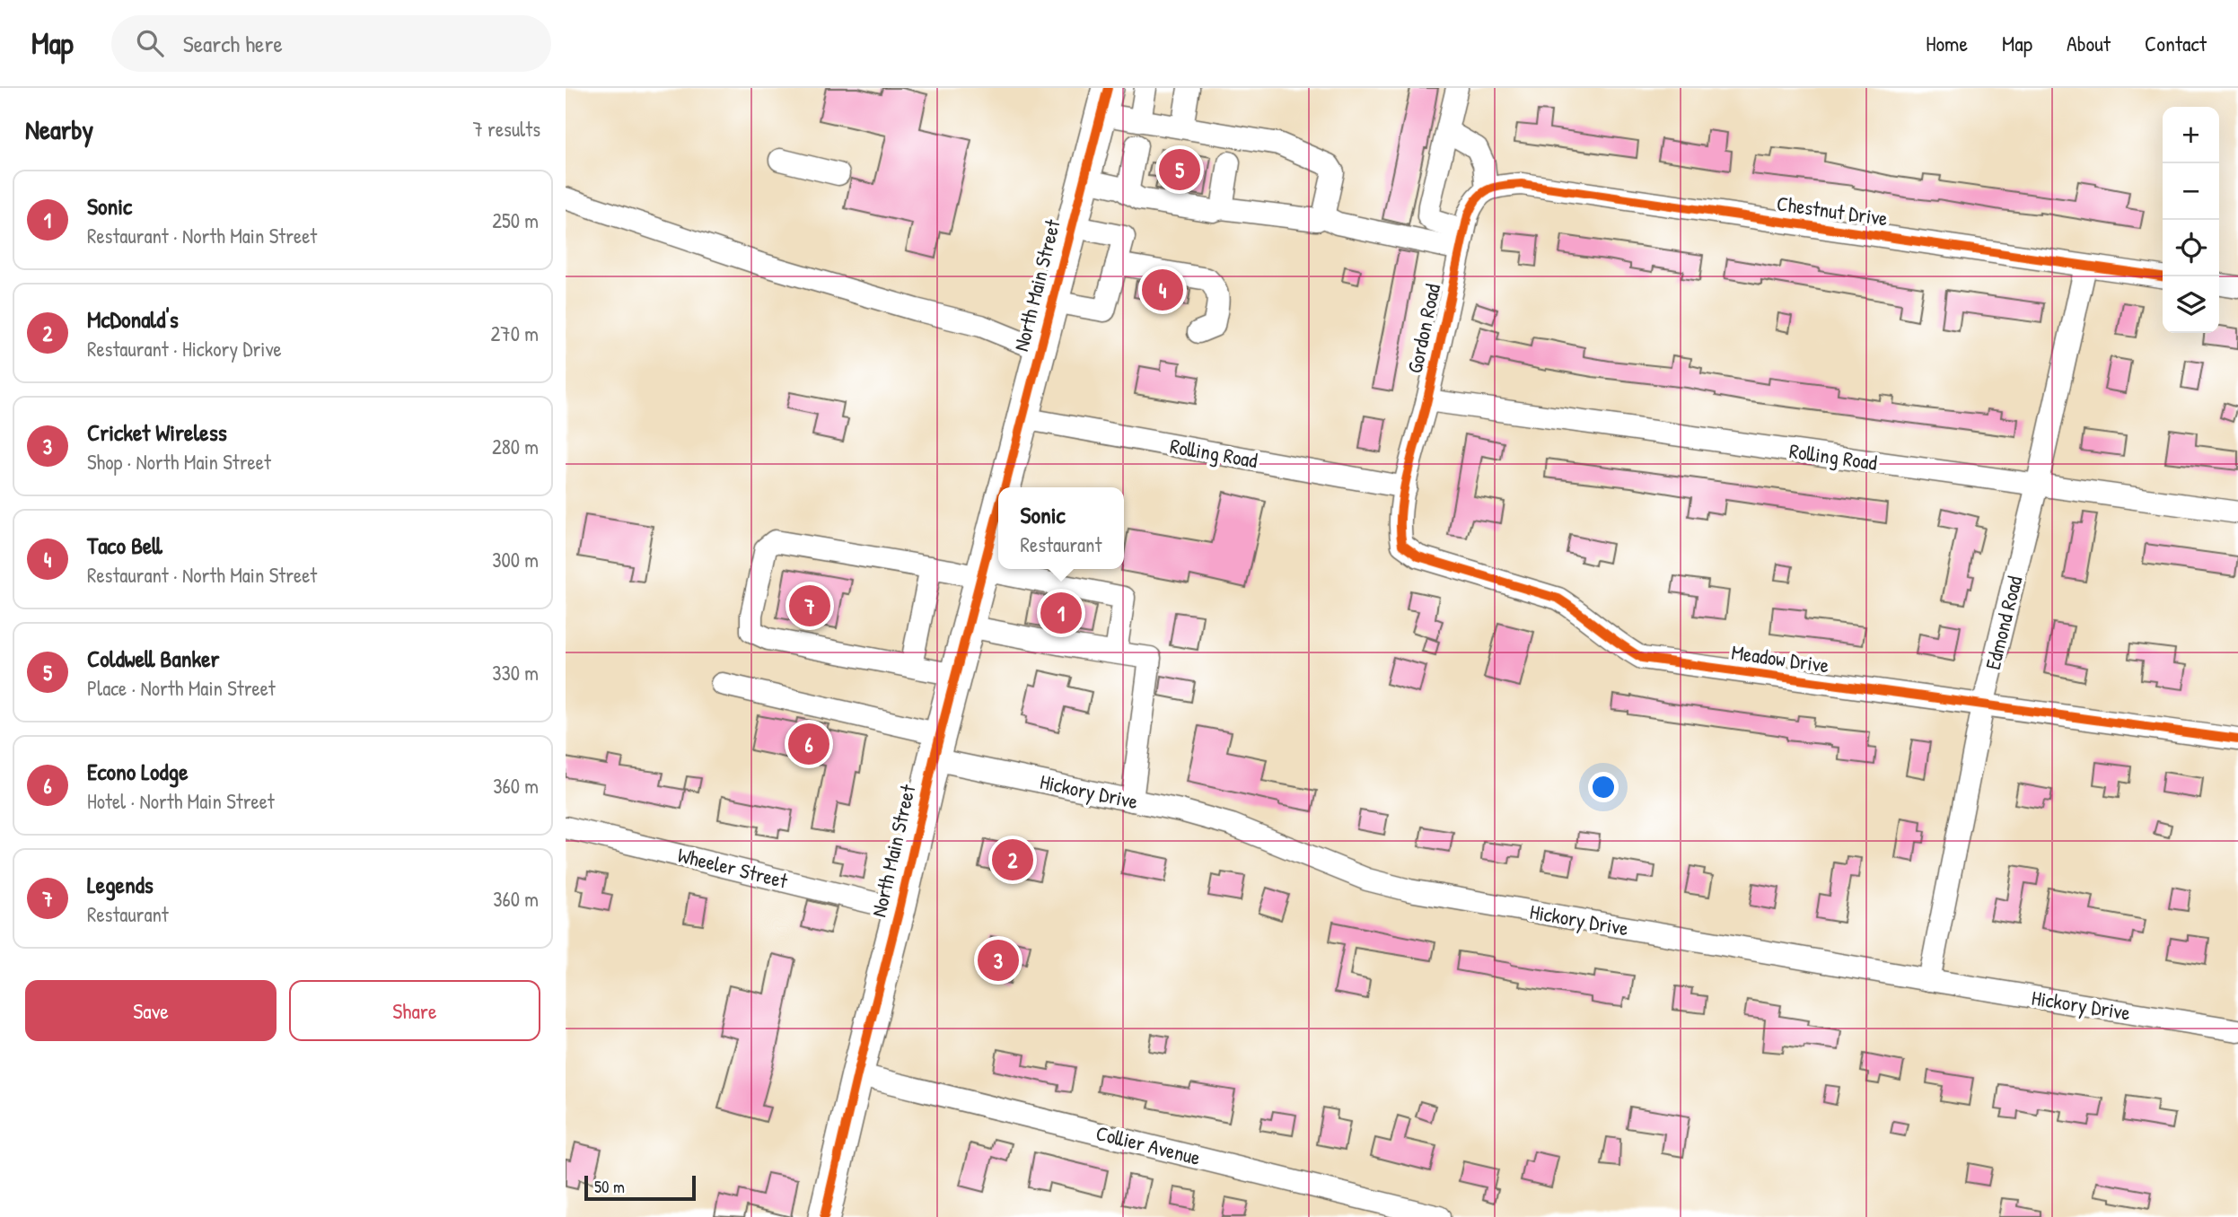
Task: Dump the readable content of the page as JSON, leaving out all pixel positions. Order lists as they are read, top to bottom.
{
  "streets": {
    "highway": ["North Main Street"],
    "street": [
      "Chestnut Drive",
      "Gordon Road",
      "Rolling Road",
      "Edmond Road",
      "Meadow Drive",
      "Hickory Drive",
      "Wheeler Street",
      "Collier Avenue"
    ]
  },
  "crossings": [
    ["Chestnut Drive", "Gordon Road"],
    ["Chestnut Drive", "Edmond Road"],
    ["North Main Street", "Rolling Road"],
    ["North Main Street", "Hickory Drive"],
    ["North Main Street", "Wheeler Street"],
    ["North Main Street", "Collier Avenue"],
    ["Gordon Road", "Rolling Road"],
    ["Gordon Road", "Meadow Drive"],
    ["Rolling Road", "Edmond Road"],
    ["Rolling Road", "Meadow Drive"],
    ["Edmond Road", "Meadow Drive"],
    ["Edmond Road", "Hickory Drive"]
  ],
  "scale_bar": "50 m",
  "page": {
    "header": "Map",
    "search": "Search here",
    "nav": [
      "Home",
      "Map",
      "About",
      "Contact"
    ],
    "heading": ["Nearby", "7 results"],
    "map_buttons": ["+", "−"],
    "pins": [
      "5",
      "4",
      "7",
      "1",
      "6",
      "2",
      "3"
    ],
    "list": [
      {
        "mark": "1",
        "name": "Sonic",
        "note": "Restaurant · North Main Street",
        "value": "250 m"
      },
      {
        "mark": "2",
        "name": "McDonald's",
        "note": "Restaurant · Hickory Drive",
        "value": "270 m"
      },
      {
        "mark": "3",
        "name": "Cricket Wireless",
        "note": "Shop · North Main Street",
        "value": "280 m"
      },
      {
        "mark": "4",
        "name": "Taco Bell",
        "note": "Restaurant · North Main Street",
        "value": "300 m"
      },
      {
        "mark": "5",
        "name": "Coldwell Banker",
        "note": "Place · North Main Street",
        "value": "330 m"
      },
      {
        "mark": "6",
        "name": "Econo Lodge",
        "note": "Hotel · North Main Street",
        "value": "360 m"
      },
      {
        "mark": "7",
        "name": "Legends",
        "note": "Restaurant",
        "value": "360 m"
      }
    ],
    "popup": ["Sonic", "Restaurant"],
    "buttons": ["Save", "Share"],
    "scale": "50 m"
  }
}
